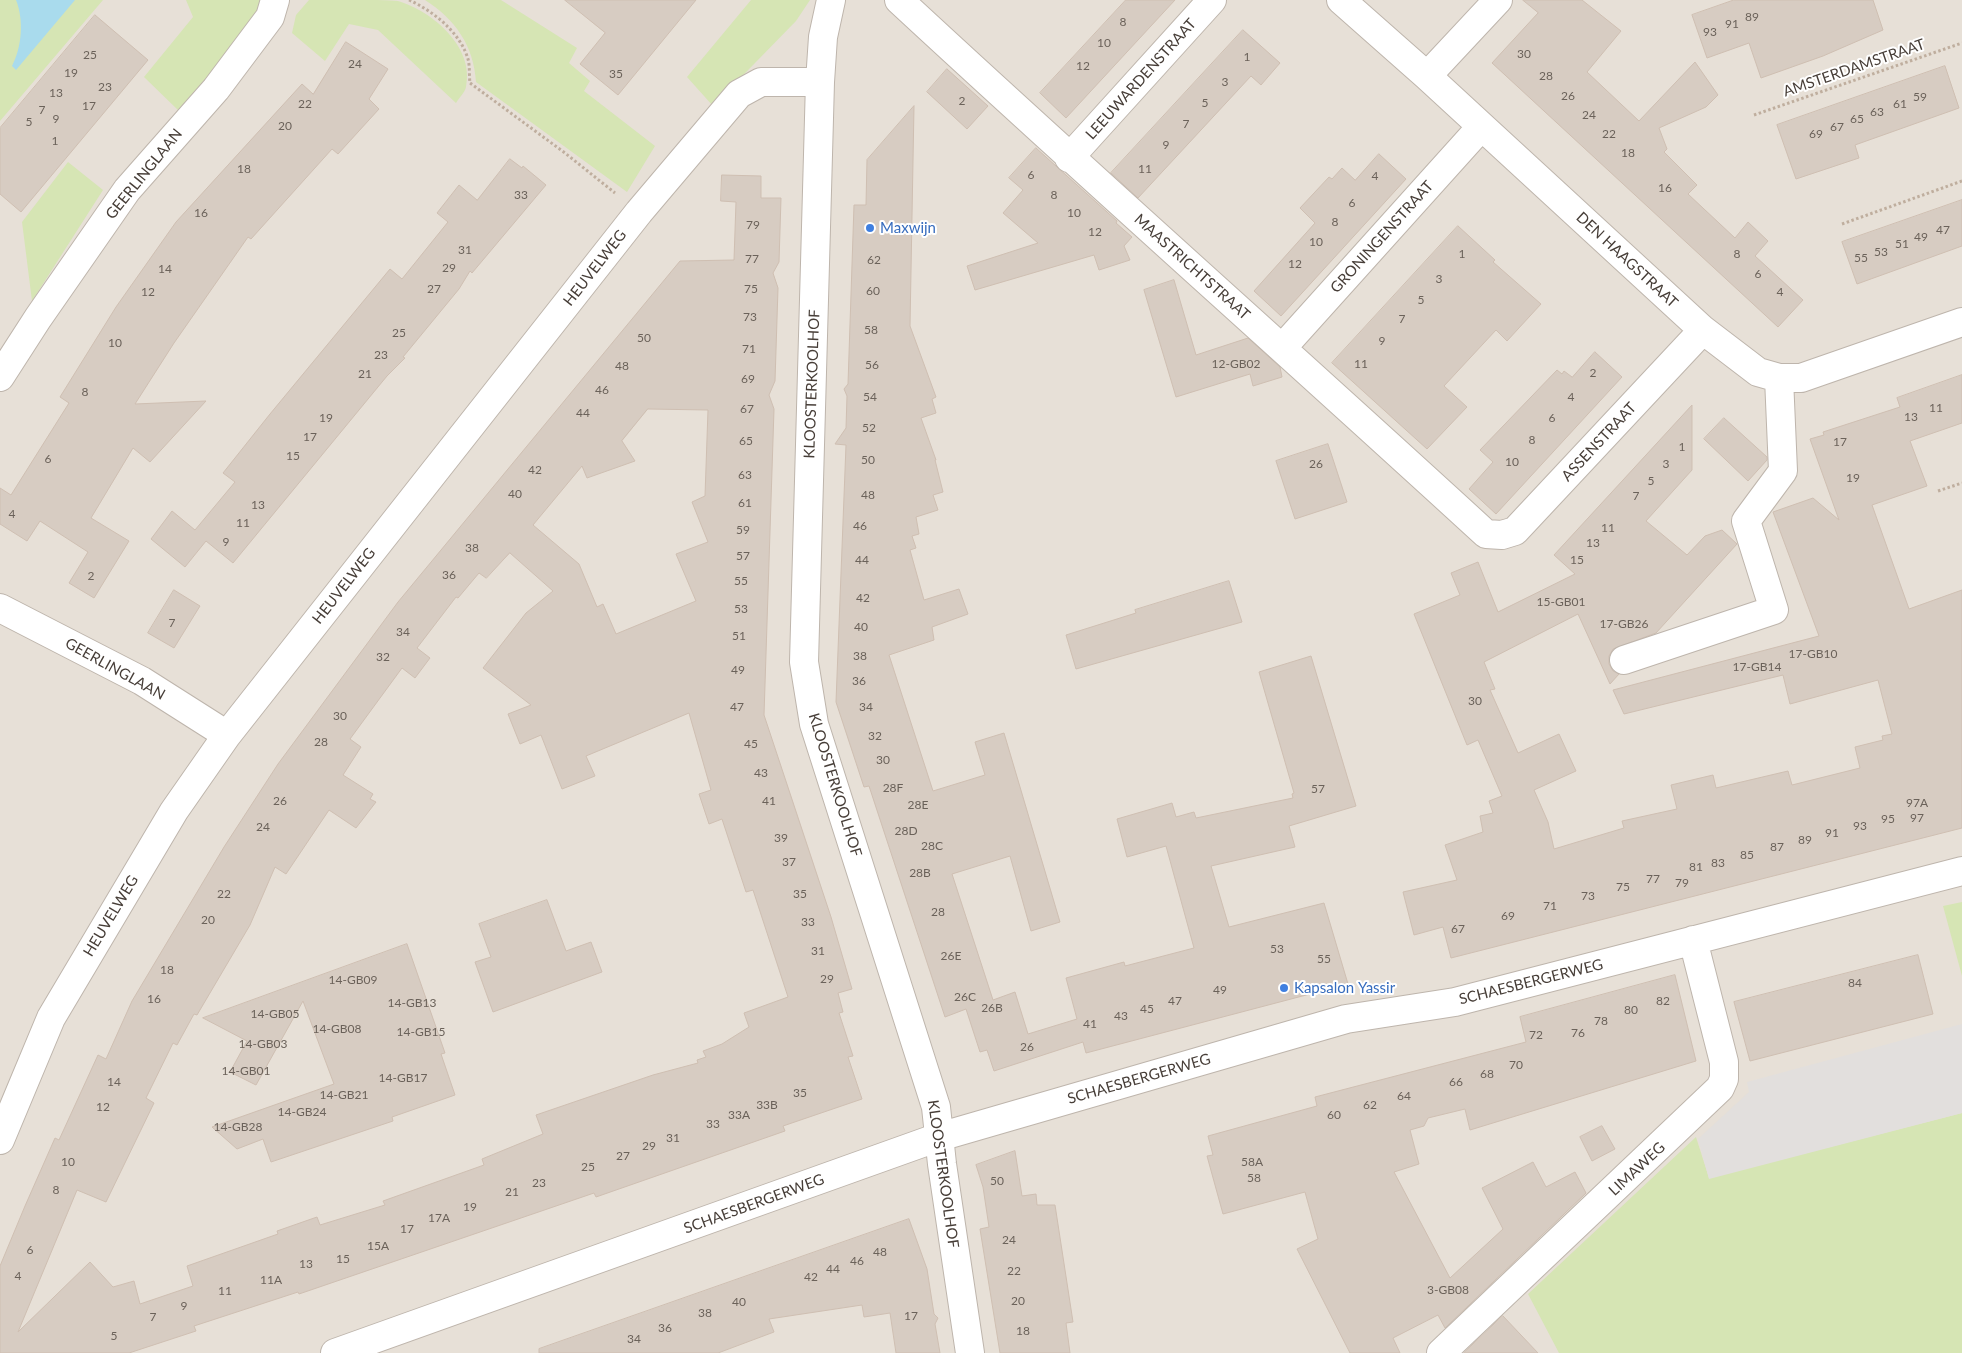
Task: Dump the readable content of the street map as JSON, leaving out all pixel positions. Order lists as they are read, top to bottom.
{
  "streets": {
    "street": [
      "LEEUWARDENSTRAAT",
      "GEERLINGLAAN",
      "GRONINGENSTRAAT",
      "DEN HAAGSTRAAT",
      "MAASTRICHTSTRAAT",
      "HEUVELWEG",
      "KLOOSTERKOOLHOF",
      "ASSENSTRAAT",
      "SCHAESBERGERWEG",
      "LIMAWEG"
    ],
    "path": ["AMSTERDAMSTRAAT"]
  },
  "crossings": [
    ["LEEUWARDENSTRAAT", "MAASTRICHTSTRAAT"],
    ["GEERLINGLAAN", "HEUVELWEG"],
    ["GRONINGENSTRAAT", "DEN HAAGSTRAAT"],
    ["GRONINGENSTRAAT", "MAASTRICHTSTRAAT"],
    ["DEN HAAGSTRAAT", "ASSENSTRAAT"],
    ["MAASTRICHTSTRAAT", "ASSENSTRAAT"],
    ["HEUVELWEG", "KLOOSTERKOOLHOF"],
    ["KLOOSTERKOOLHOF", "SCHAESBERGERWEG"],
    ["SCHAESBERGERWEG", "LIMAWEG"]
  ],
  "places": ["Maxwijn", "Kapsalon Yassir"],
  "house_numbers": [
    "89",
    "8",
    "91",
    "93",
    "10",
    "30",
    "25",
    "1",
    "24",
    "12",
    "19",
    "35",
    "28",
    "3",
    "23",
    "13",
    "26",
    "59",
    "2",
    "5",
    "22",
    "61",
    "17",
    "7",
    "63",
    "24",
    "9",
    "65",
    "5",
    "7",
    "20",
    "67",
    "22",
    "69",
    "1",
    "9",
    "18",
    "18",
    "11",
    "6",
    "4",
    "16",
    "33",
    "8",
    "6",
    "16",
    "10",
    "8",
    "79",
    "47",
    "12",
    "49",
    "10",
    "51",
    "31",
    "53",
    "1",
    "8",
    "55",
    "77",
    "62",
    "12",
    "29",
    "14",
    "6",
    "3",
    "27",
    "75",
    "60",
    "12",
    "4",
    "5",
    "73",
    "7",
    "58",
    "25",
    "50",
    "9",
    "10",
    "71",
    "23",
    "12-GB02",
    "11",
    "56",
    "48",
    "2",
    "21",
    "69",
    "46",
    "8",
    "54",
    "4",
    "11",
    "67",
    "44",
    "13",
    "19",
    "6",
    "52",
    "17",
    "8",
    "65",
    "17",
    "1",
    "15",
    "6",
    "50",
    "10",
    "26",
    "3",
    "42",
    "63",
    "19",
    "5",
    "40",
    "48",
    "7",
    "61",
    "13",
    "4",
    "11",
    "46",
    "11",
    "59",
    "9",
    "13",
    "38",
    "57",
    "44",
    "15",
    "36",
    "2",
    "55",
    "42",
    "15-GB01",
    "53",
    "7",
    "17-GB26",
    "40",
    "34",
    "51",
    "17-GB10",
    "38",
    "32",
    "17-GB14",
    "49",
    "36",
    "30",
    "47",
    "34",
    "30",
    "32",
    "28",
    "45",
    "30",
    "43",
    "28F",
    "57",
    "26",
    "41",
    "97A",
    "28E",
    "97",
    "95",
    "93",
    "24",
    "28D",
    "91",
    "39",
    "89",
    "28C",
    "87",
    "85",
    "37",
    "83",
    "81",
    "28B",
    "77",
    "79",
    "75",
    "22",
    "35",
    "73",
    "71",
    "28",
    "69",
    "20",
    "33",
    "67",
    "53",
    "31",
    "26E",
    "55",
    "18",
    "29",
    "14-GB09",
    "84",
    "49",
    "26C",
    "16",
    "47",
    "82",
    "14-GB13",
    "26B",
    "45",
    "80",
    "14-GB05",
    "43",
    "78",
    "41",
    "14-GB08",
    "14-GB15",
    "76",
    "72",
    "14-GB03",
    "26",
    "70",
    "14-GB01",
    "68",
    "14-GB17",
    "14",
    "66",
    "35",
    "14-GB21",
    "64",
    "33B",
    "62",
    "12",
    "14-GB24",
    "33A",
    "60",
    "33",
    "14-GB28",
    "31",
    "29",
    "27",
    "10",
    "58A",
    "25",
    "58",
    "50",
    "23",
    "8",
    "21",
    "19",
    "17A",
    "17",
    "24",
    "15A",
    "6",
    "48",
    "15",
    "46",
    "13",
    "44",
    "22",
    "4",
    "42",
    "11A",
    "3-GB08",
    "11",
    "20",
    "40",
    "9",
    "38",
    "17",
    "7",
    "36",
    "18",
    "5",
    "34"
  ]
}
